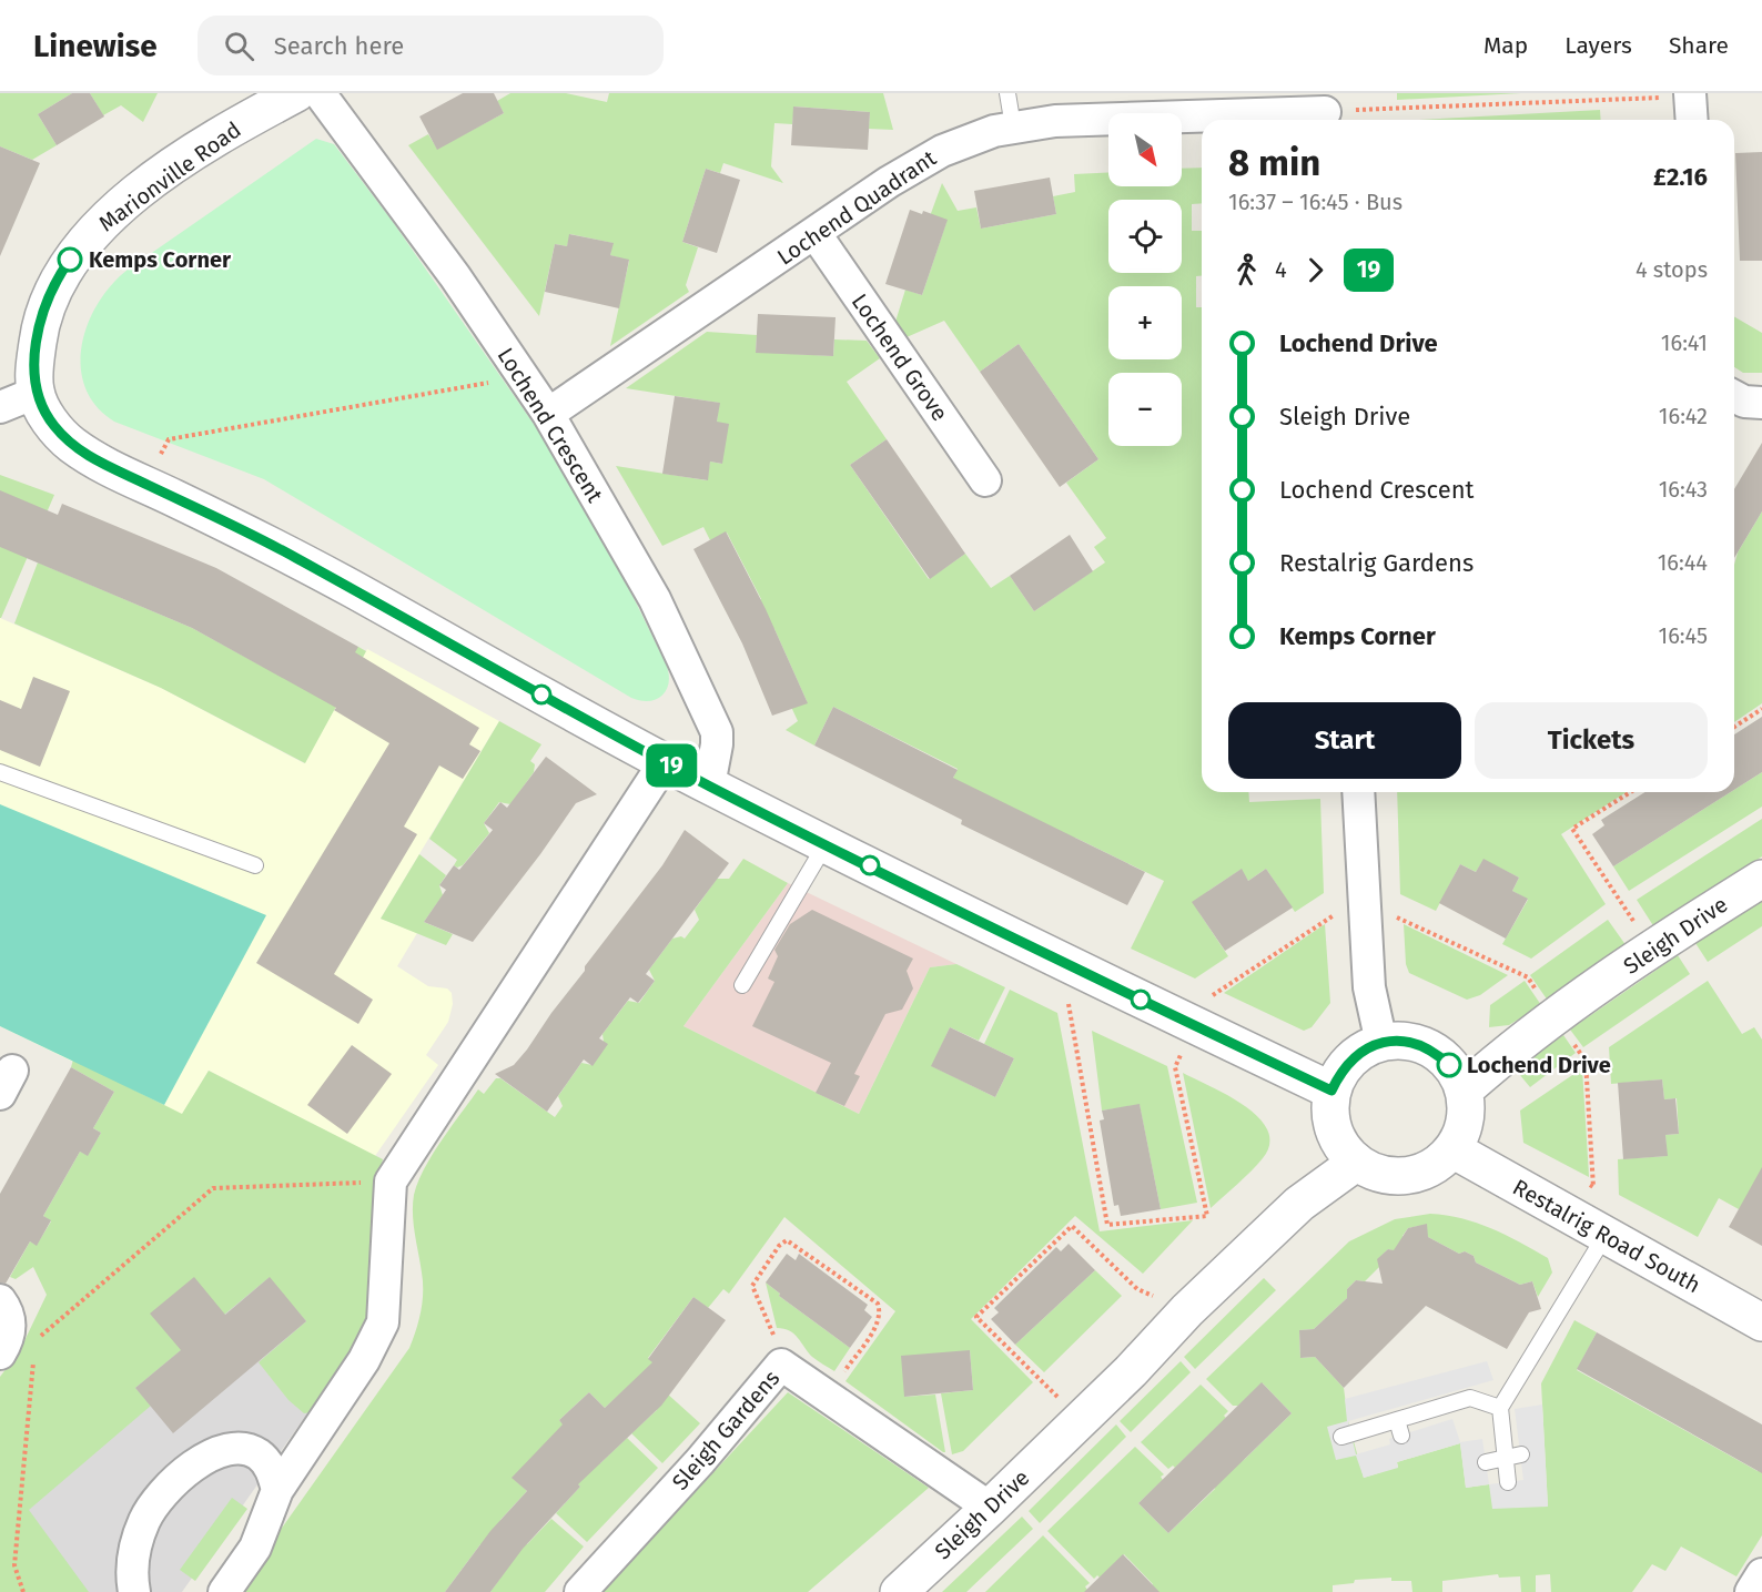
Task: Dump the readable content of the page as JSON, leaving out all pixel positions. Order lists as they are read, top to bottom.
{
  "streets": {
    "street": [
      "Marionville Road",
      "Lochend Quadrant",
      "Lochend Grove",
      "Lochend Crescent",
      "Sleigh Drive",
      "Restalrig Road South",
      "Sleigh Gardens"
    ]
  },
  "crossings": [
    ["Lochend Quadrant", "Lochend Grove"],
    ["Lochend Quadrant", "Lochend Crescent"],
    ["Sleigh Drive", "Restalrig Road South"],
    ["Sleigh Drive", "Sleigh Gardens"]
  ],
  "places": ["Kemps Corner", "Lochend Drive"],
  "lines": ["bus line 19"],
  "north": "bottom right",
  "page": {
    "header": "Linewise",
    "search": "Search here",
    "nav": ["Map", "Layers", "Share"],
    "on_map": "19",
    "map_buttons": ["+", "−"],
    "heading": ["8 min", "16:37 – 16:45 · Bus", "£2.16"],
    "legs": ["4", "19", "4 stops"],
    "list": [
      {
        "name": "Lochend Drive",
        "value": "16:41"
      },
      {
        "name": "Sleigh Drive",
        "value": "16:42"
      },
      {
        "name": "Lochend Crescent",
        "value": "16:43"
      },
      {
        "name": "Restalrig Gardens",
        "value": "16:44"
      },
      {
        "name": "Kemps Corner",
        "value": "16:45"
      }
    ],
    "buttons": ["Start", "Tickets"]
  }
}
